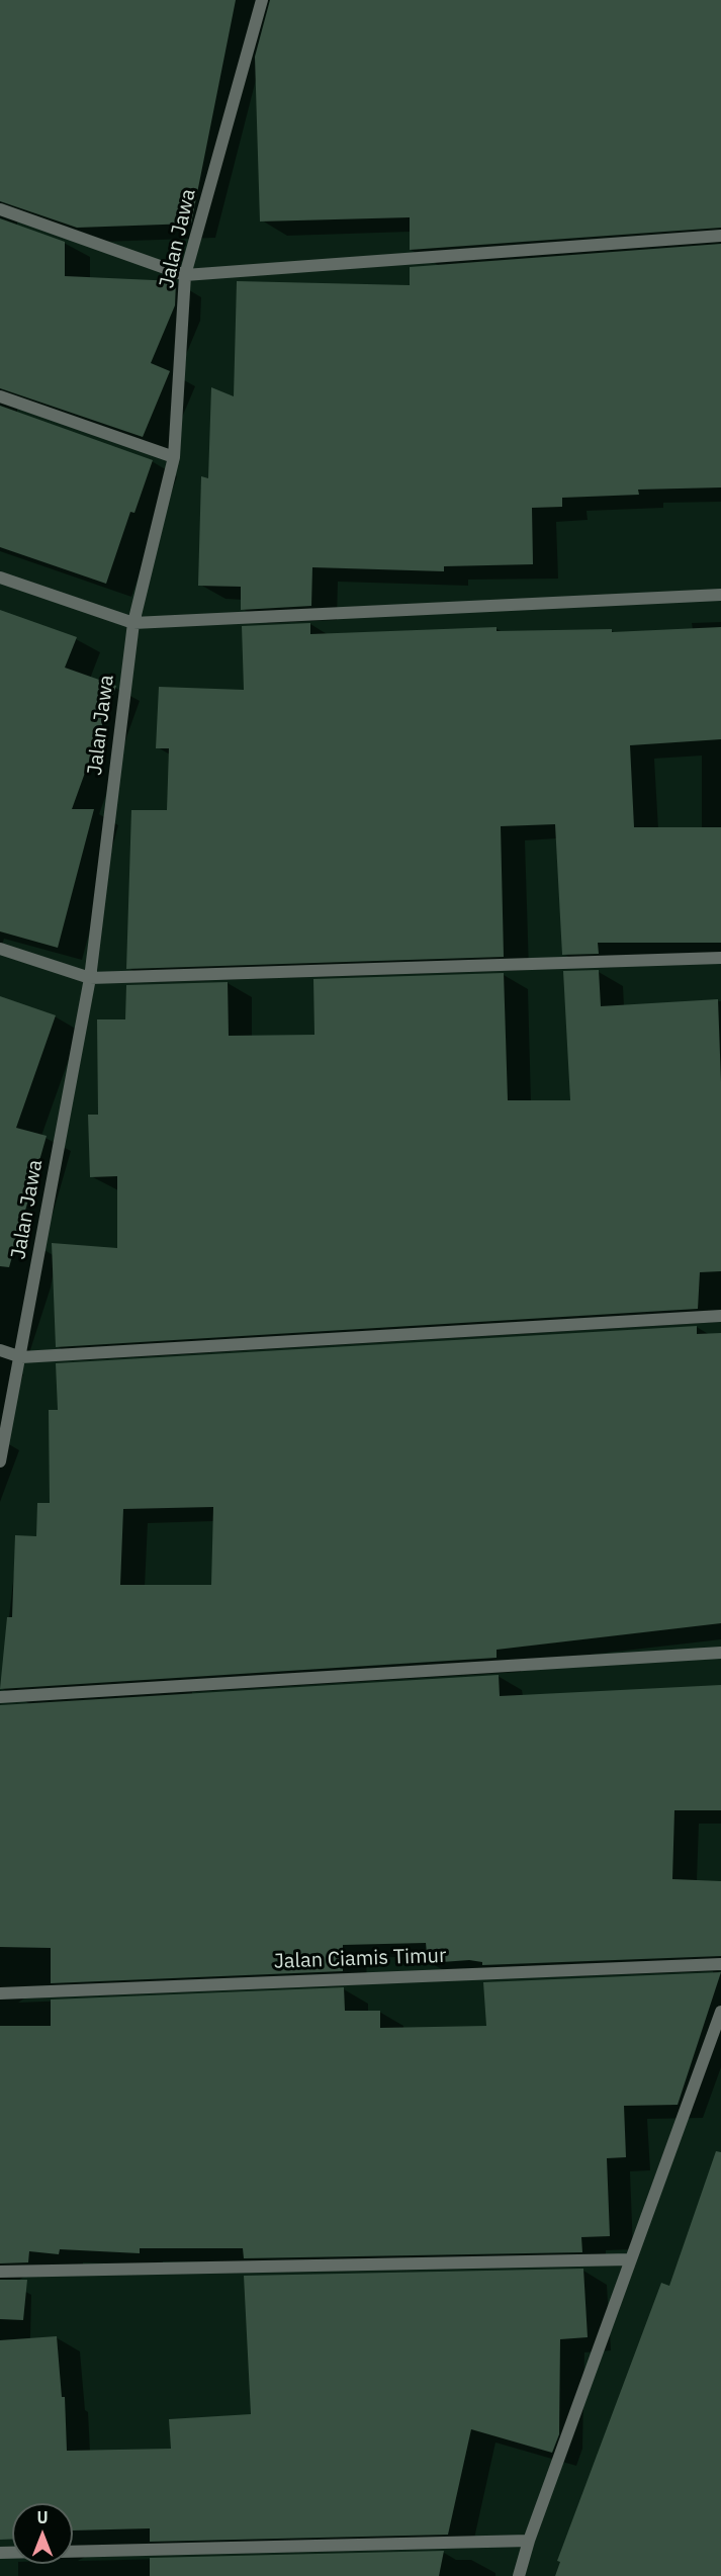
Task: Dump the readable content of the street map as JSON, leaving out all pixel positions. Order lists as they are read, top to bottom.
{
  "streets": {
    "street": ["Jalan Jawa", "Jalan Ciamis Timur"]
  },
  "north": "top"
}
